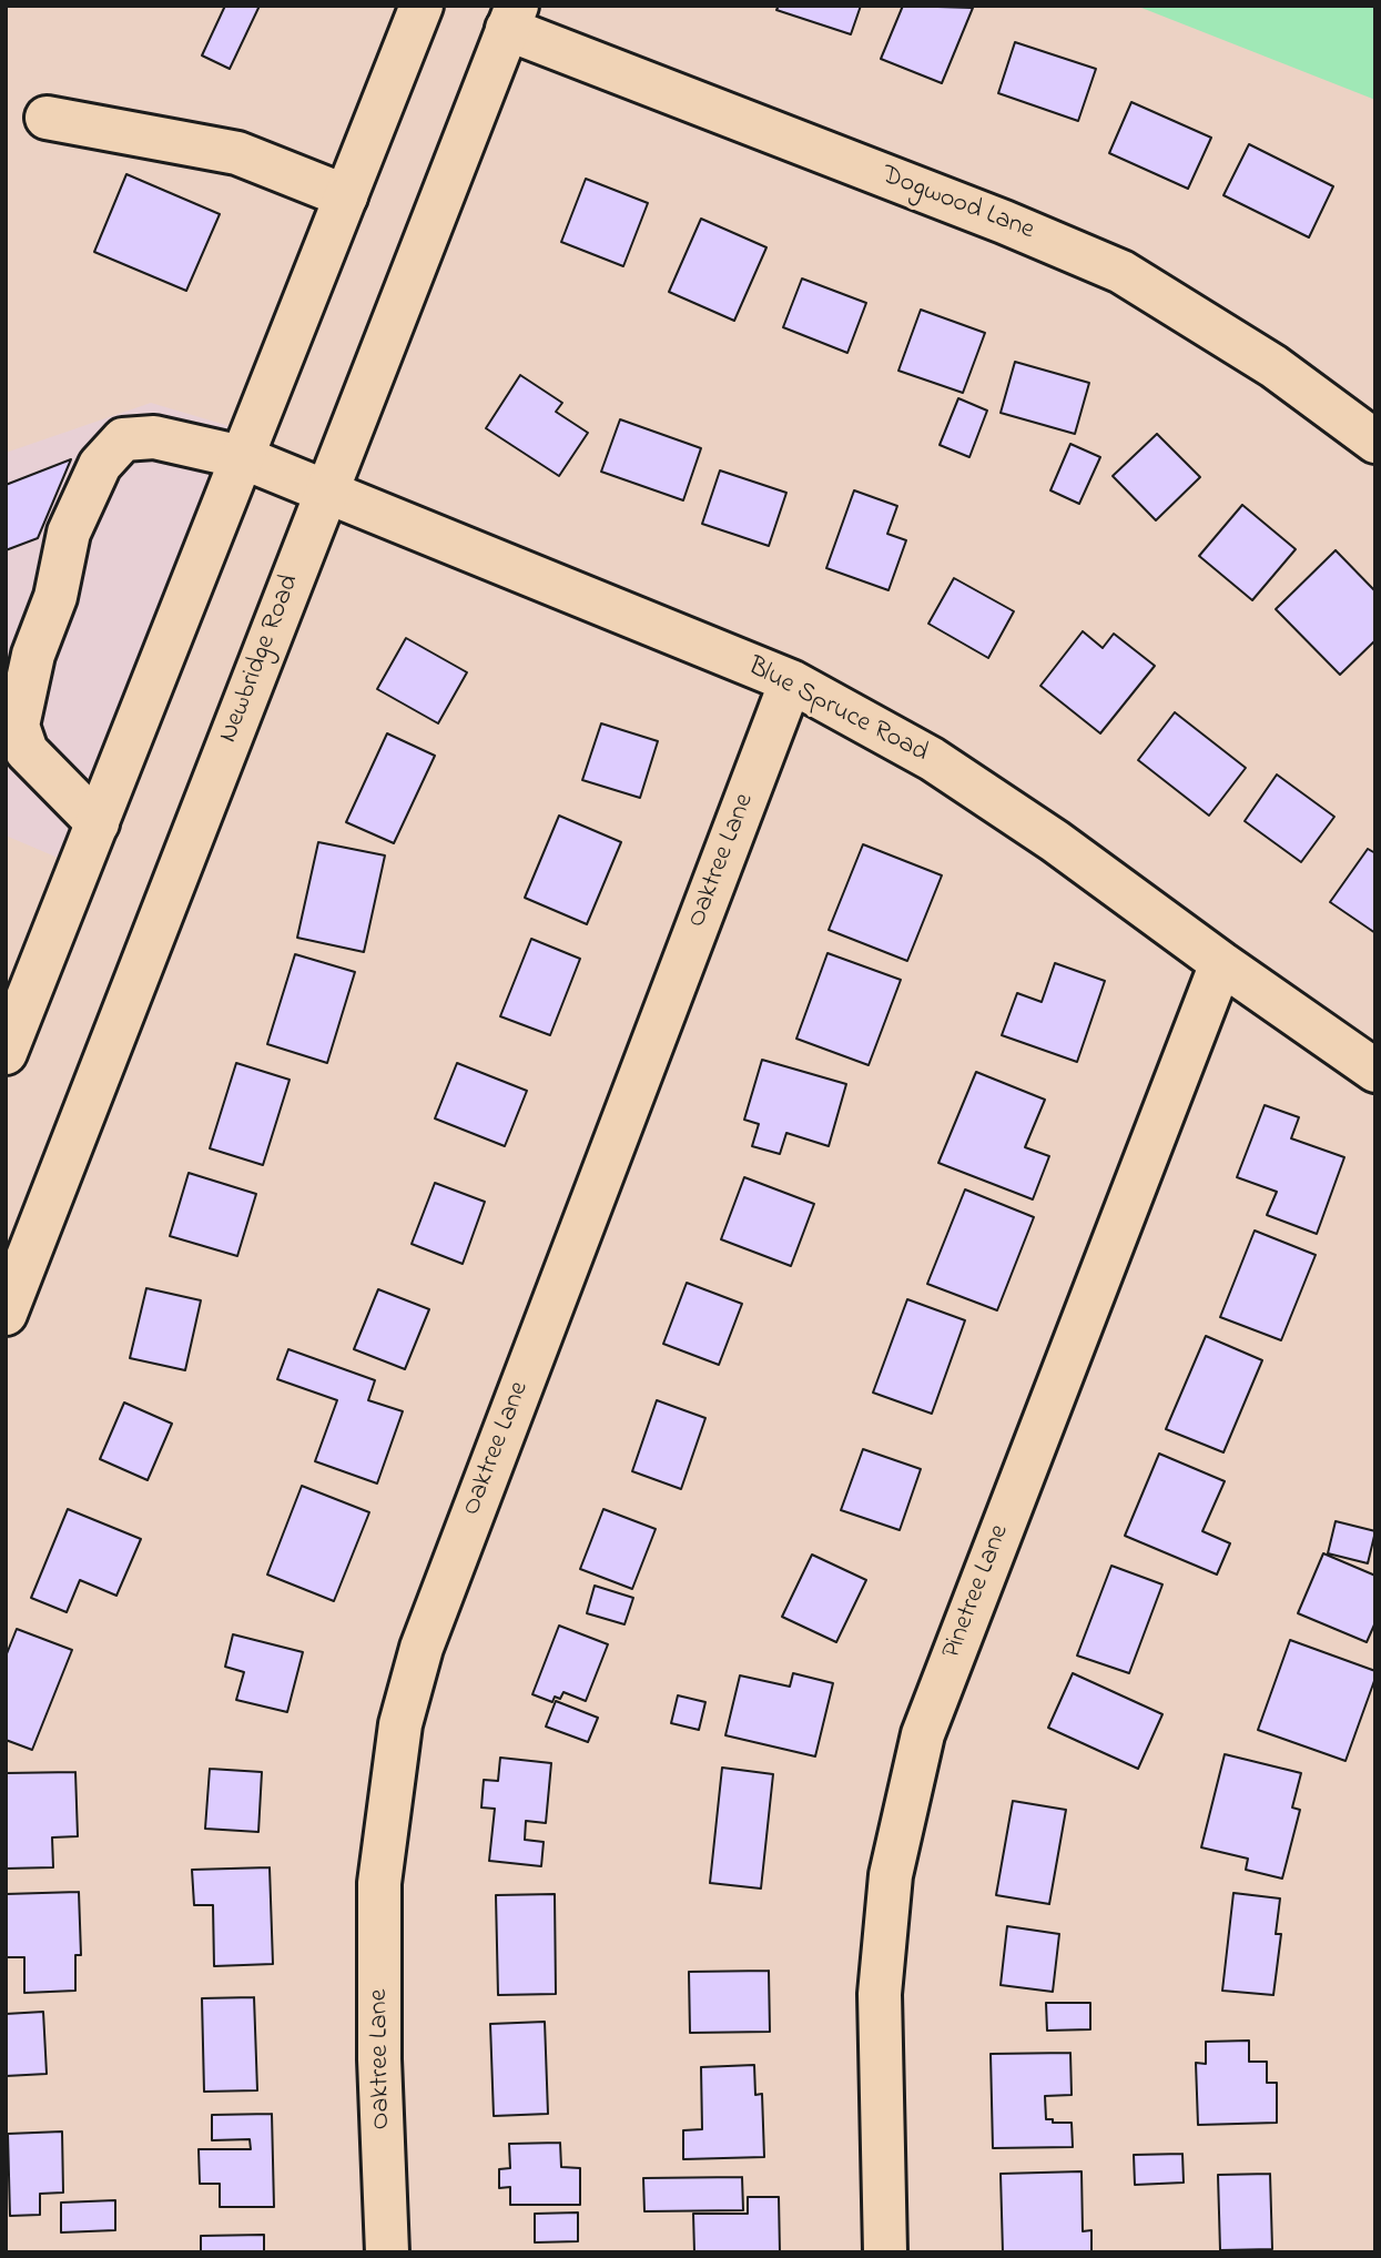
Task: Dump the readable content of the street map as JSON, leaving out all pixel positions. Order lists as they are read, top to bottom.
{
  "streets": {
    "street": [
      "Dogwood Lane",
      "Newbridge Road",
      "Blue Spruce Road",
      "Oaktree Lane",
      "Pinetree Lane"
    ]
  },
  "crossings": [
    ["Dogwood Lane", "Newbridge Road"],
    ["Newbridge Road", "Blue Spruce Road"],
    ["Blue Spruce Road", "Oaktree Lane"],
    ["Blue Spruce Road", "Pinetree Lane"]
  ]
}
